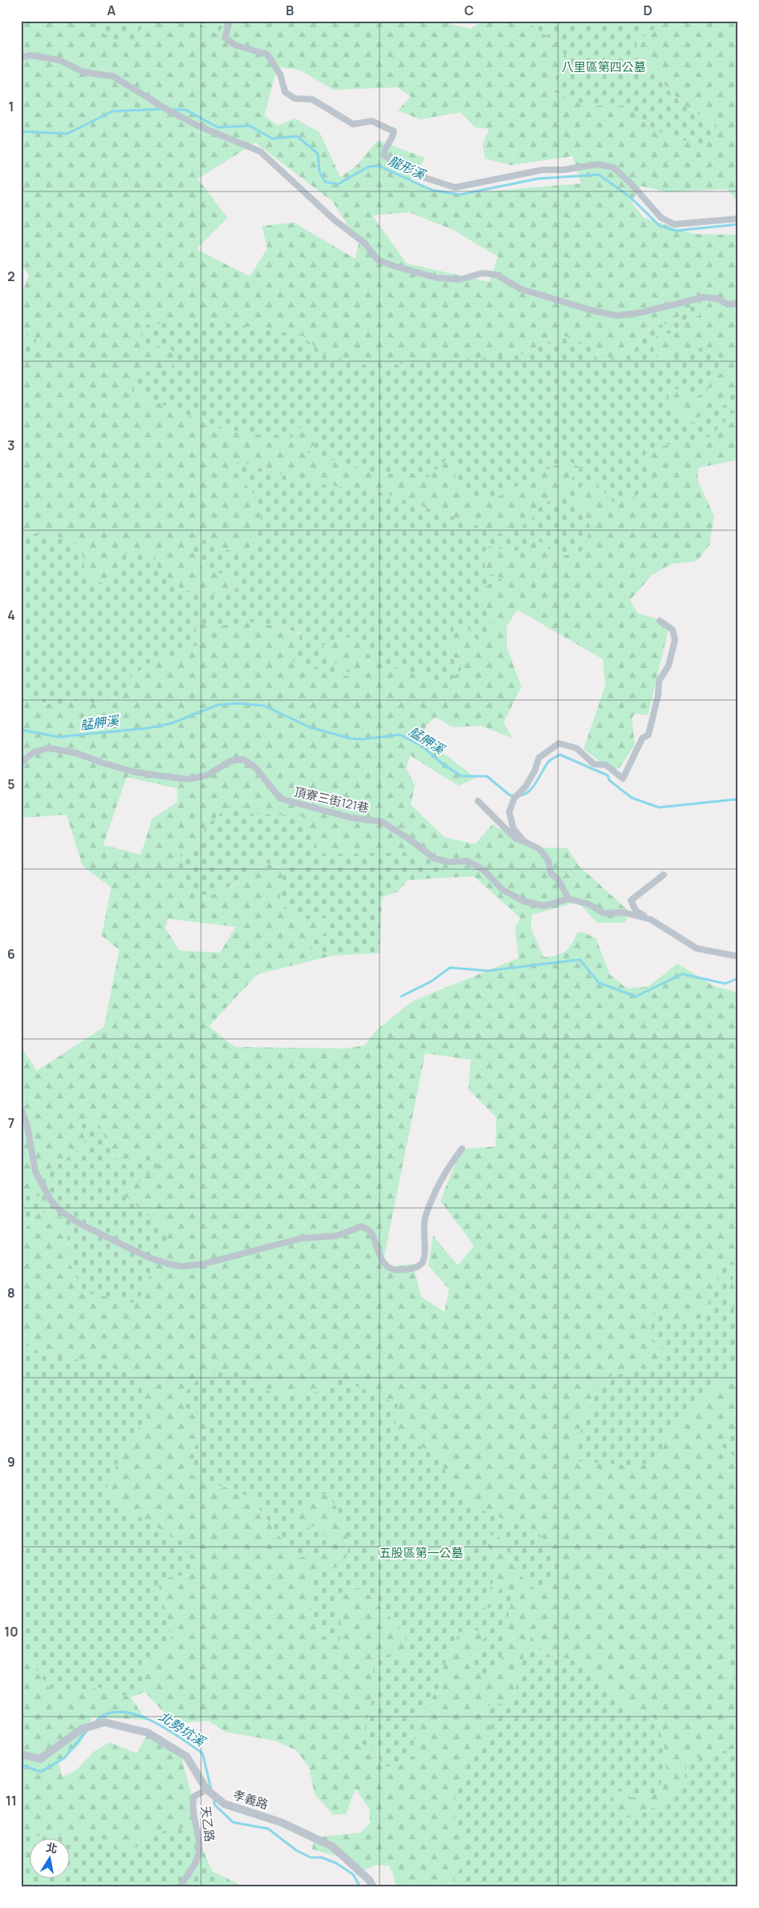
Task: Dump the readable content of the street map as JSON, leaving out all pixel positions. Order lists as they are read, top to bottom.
{
  "streets": {
    "street": ["頂寮三街121巷", "孝義路", "天乙路"]
  },
  "crossings": [
    ["孝義路", "天乙路"]
  ],
  "water": ["龍形溪", "艋舺溪", "北勢坑溪"],
  "parks": ["八里區第四公墓", "五股區第一公墓"],
  "north": "top",
  "grid": {
    "columns": [
      "A",
      "B",
      "C",
      "D"
    ],
    "rows": [
      "1",
      "2",
      "3",
      "4",
      "5",
      "6",
      "7",
      "8",
      "9",
      "10",
      "11"
    ]
  }
}
